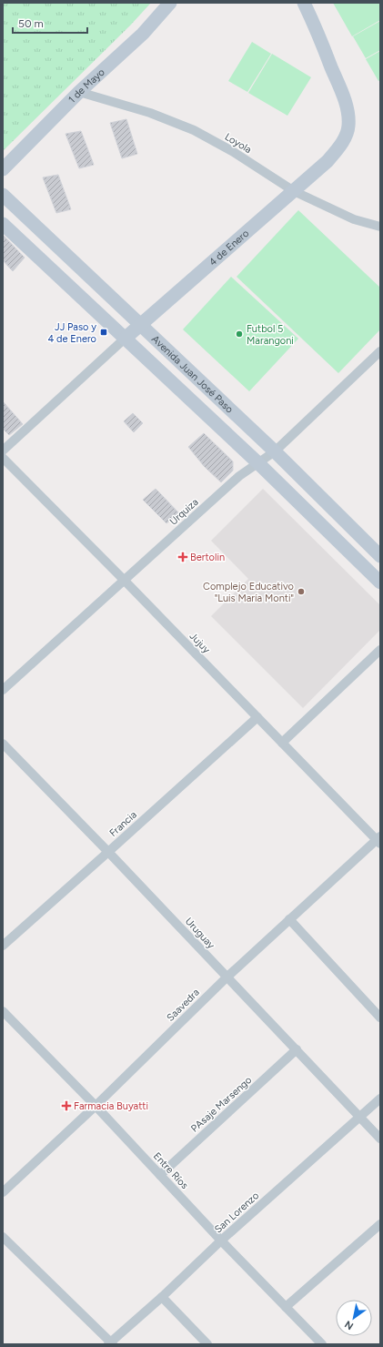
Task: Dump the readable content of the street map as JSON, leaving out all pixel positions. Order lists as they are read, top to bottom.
{
  "streets": {
    "main road": ["1 de Mayo", "4 de Enero", "Avenida Juan José Paso"],
    "street": [
      "Loyola",
      "Urquiza",
      "Jujuy",
      "Francia",
      "Uruguay",
      "Saavedra",
      "PAsaje Marsengo",
      "Entre Ríos",
      "San Lorenzo"
    ]
  },
  "crossings": [
    ["1 de Mayo", "Loyola"],
    ["Loyola", "4 de Enero"],
    ["4 de Enero", "Avenida Juan José Paso"],
    ["Avenida Juan José Paso", "Urquiza"],
    ["Urquiza", "Jujuy"],
    ["Jujuy", "Francia"],
    ["Jujuy", "Saavedra"],
    ["Francia", "Uruguay"],
    ["Uruguay", "Saavedra"],
    ["Uruguay", "PAsaje Marsengo"],
    ["Uruguay", "San Lorenzo"],
    ["Saavedra", "Entre Ríos"],
    ["PAsaje Marsengo", "Entre Ríos"],
    ["Entre Ríos", "San Lorenzo"]
  ],
  "places": {
    "transit": ["JJ Paso y 4 de Enero"],
    "other": ["Futbol 5 Marangoni", "Complejo Educativo \"Luis María Monti\""],
    "health": ["Bertolin", "Farmacia Buyatti"]
  },
  "scale_bar": "50 m",
  "north": "bottom left"
}
